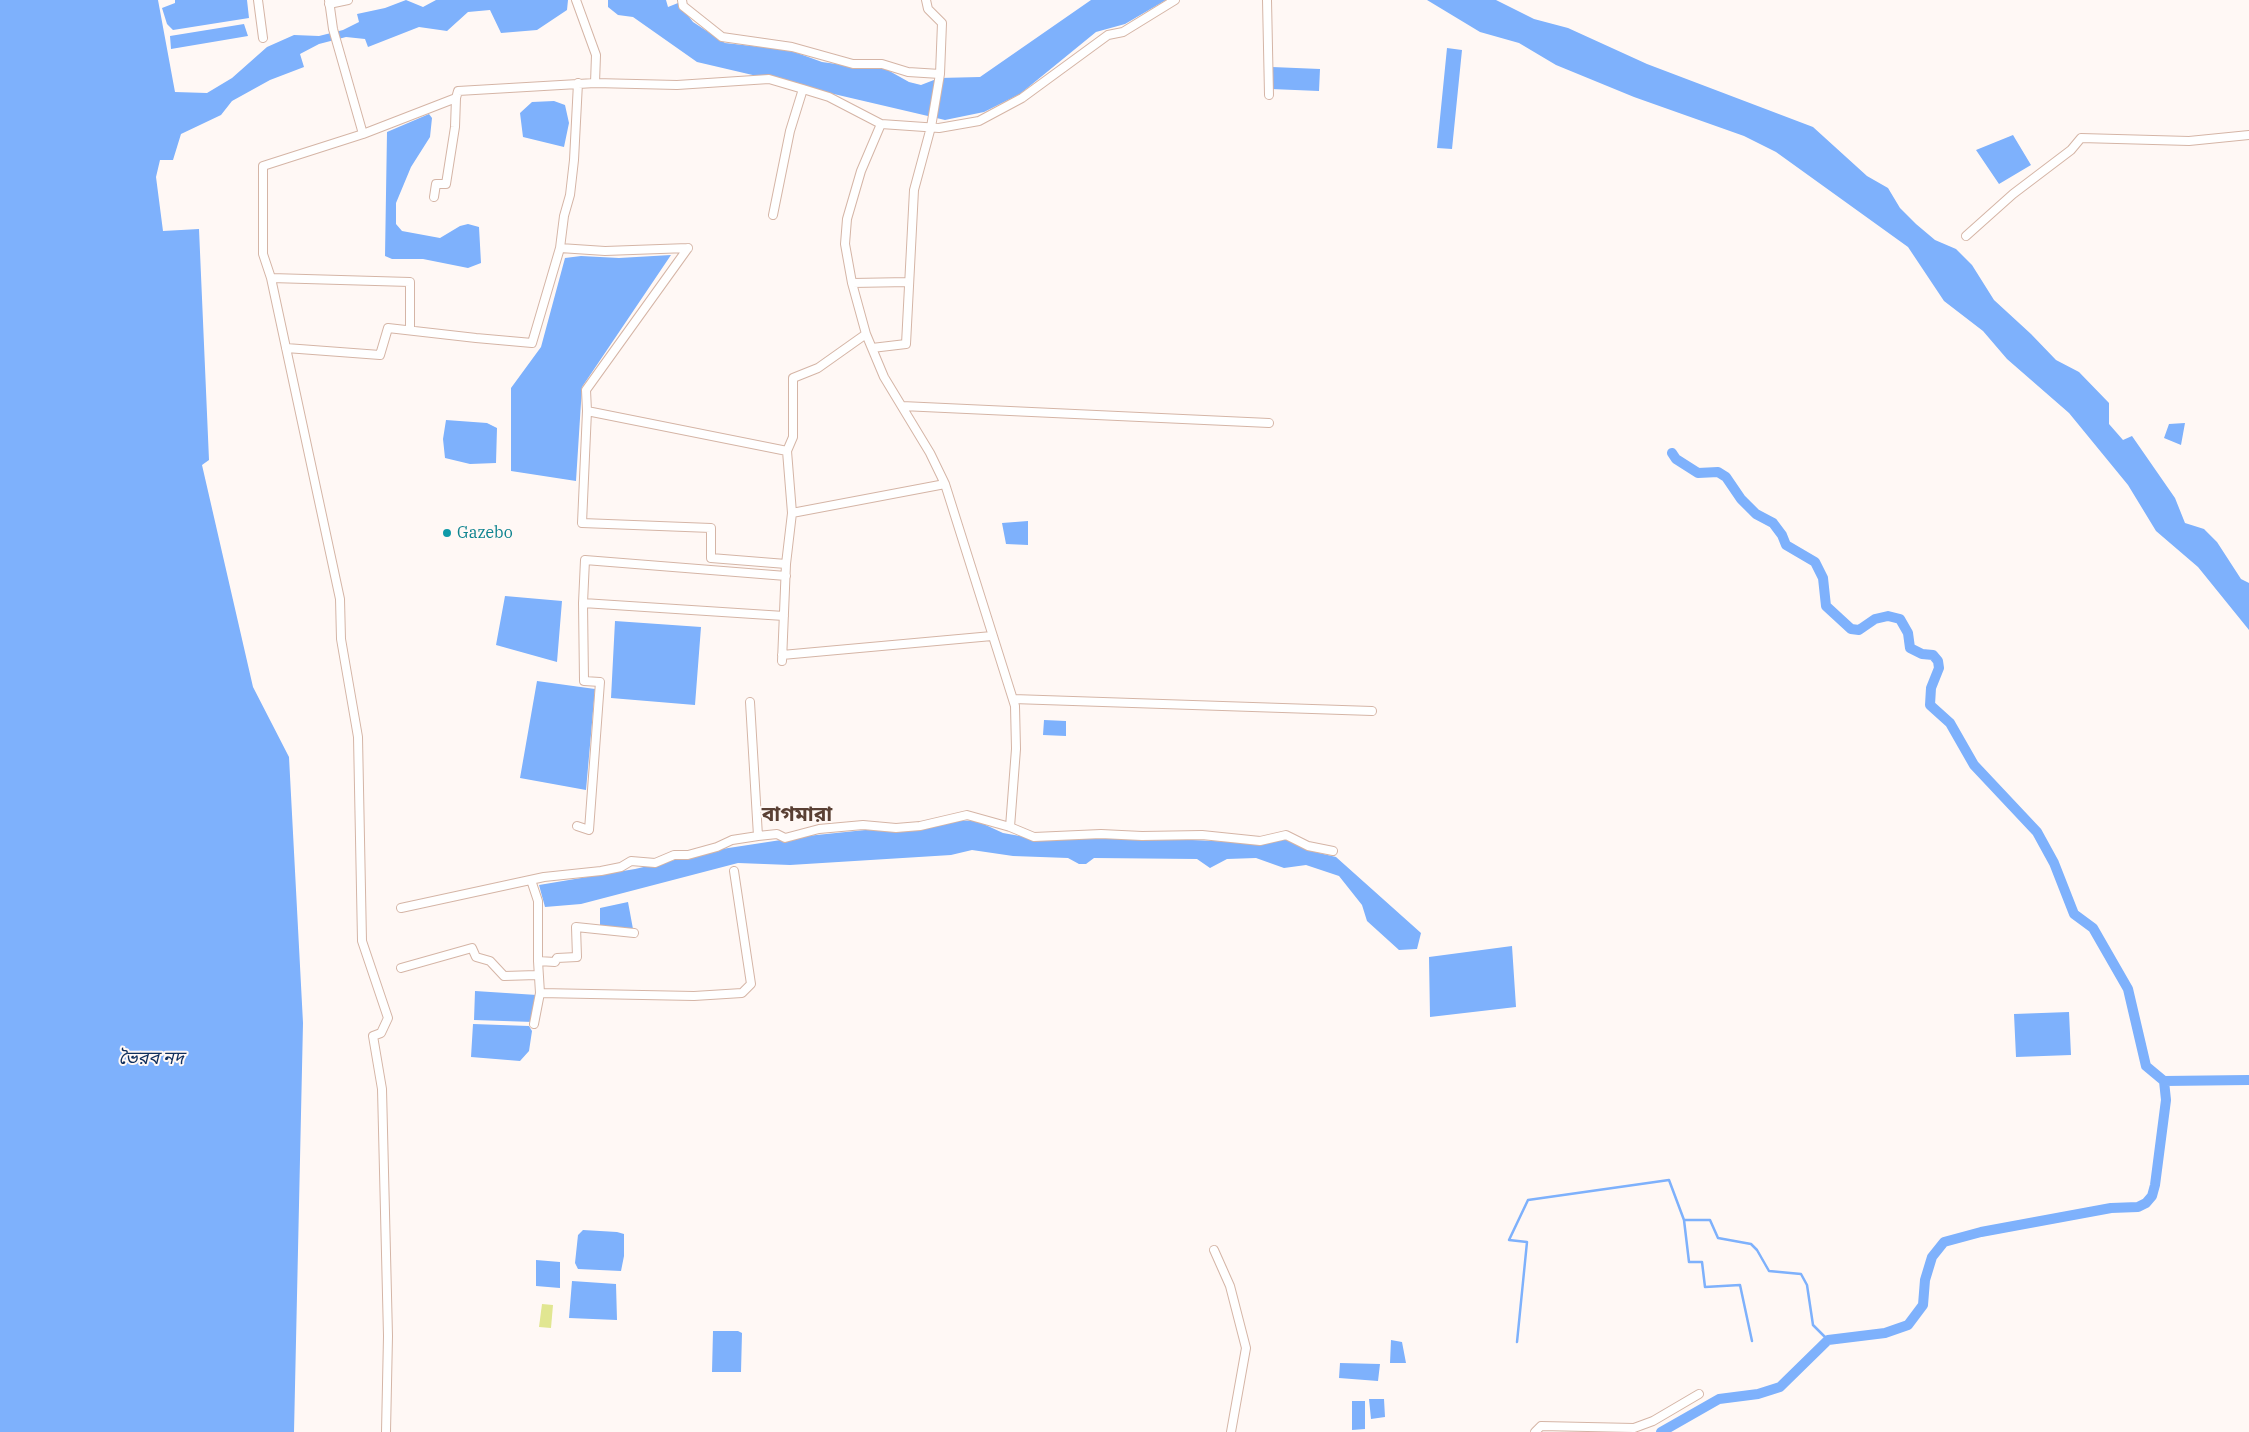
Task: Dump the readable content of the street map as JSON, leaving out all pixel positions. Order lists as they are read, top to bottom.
{
  "districts": ["বাগমারা"],
  "water": ["ভৈরব নদ"],
  "places": ["Gazebo"]
}
